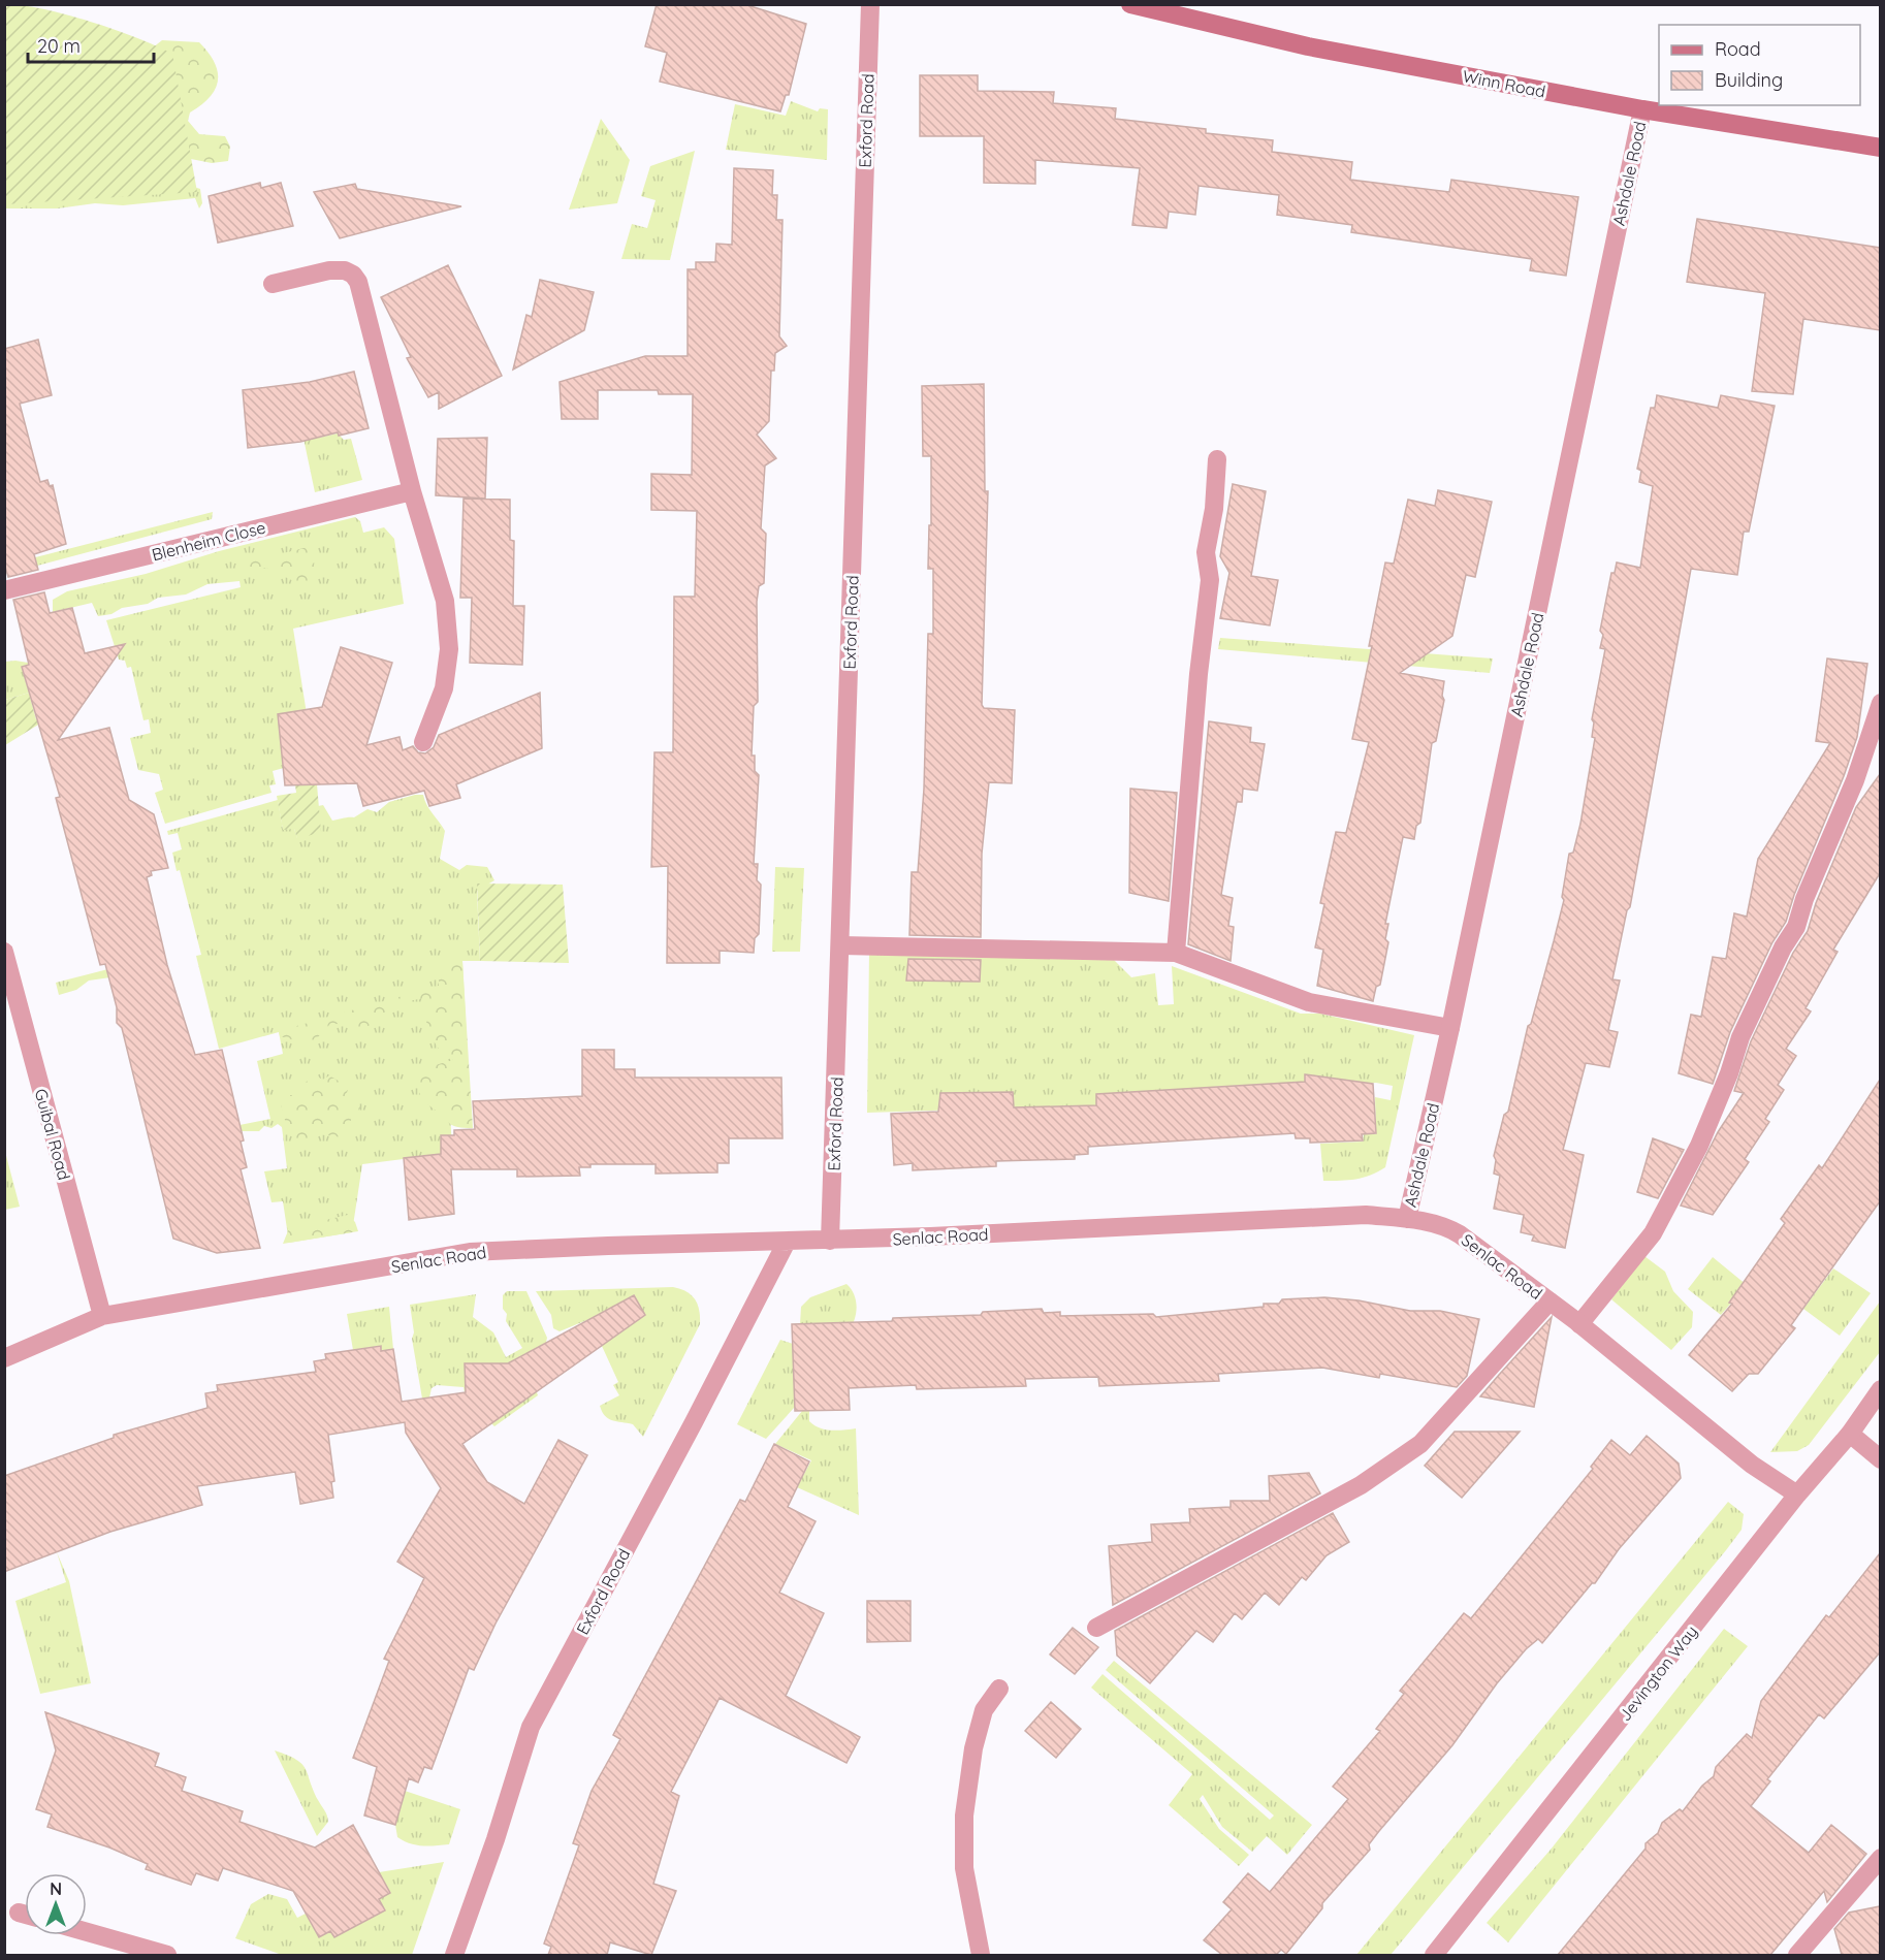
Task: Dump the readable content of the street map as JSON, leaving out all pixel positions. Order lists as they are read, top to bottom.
{
  "streets": {
    "street": [
      "Winn Road",
      "Exford Road",
      "Ashdale Road",
      "Blenheim Close",
      "Guibal Road",
      "Senlac Road",
      "Jevington Way"
    ]
  },
  "crossings": [
    ["Winn Road", "Ashdale Road"],
    ["Exford Road", "Senlac Road"],
    ["Ashdale Road", "Senlac Road"],
    ["Guibal Road", "Senlac Road"],
    ["Senlac Road", "Jevington Way"]
  ],
  "legend": ["Road", "Building"],
  "scale_bar": "20 m",
  "north": "top"
}
